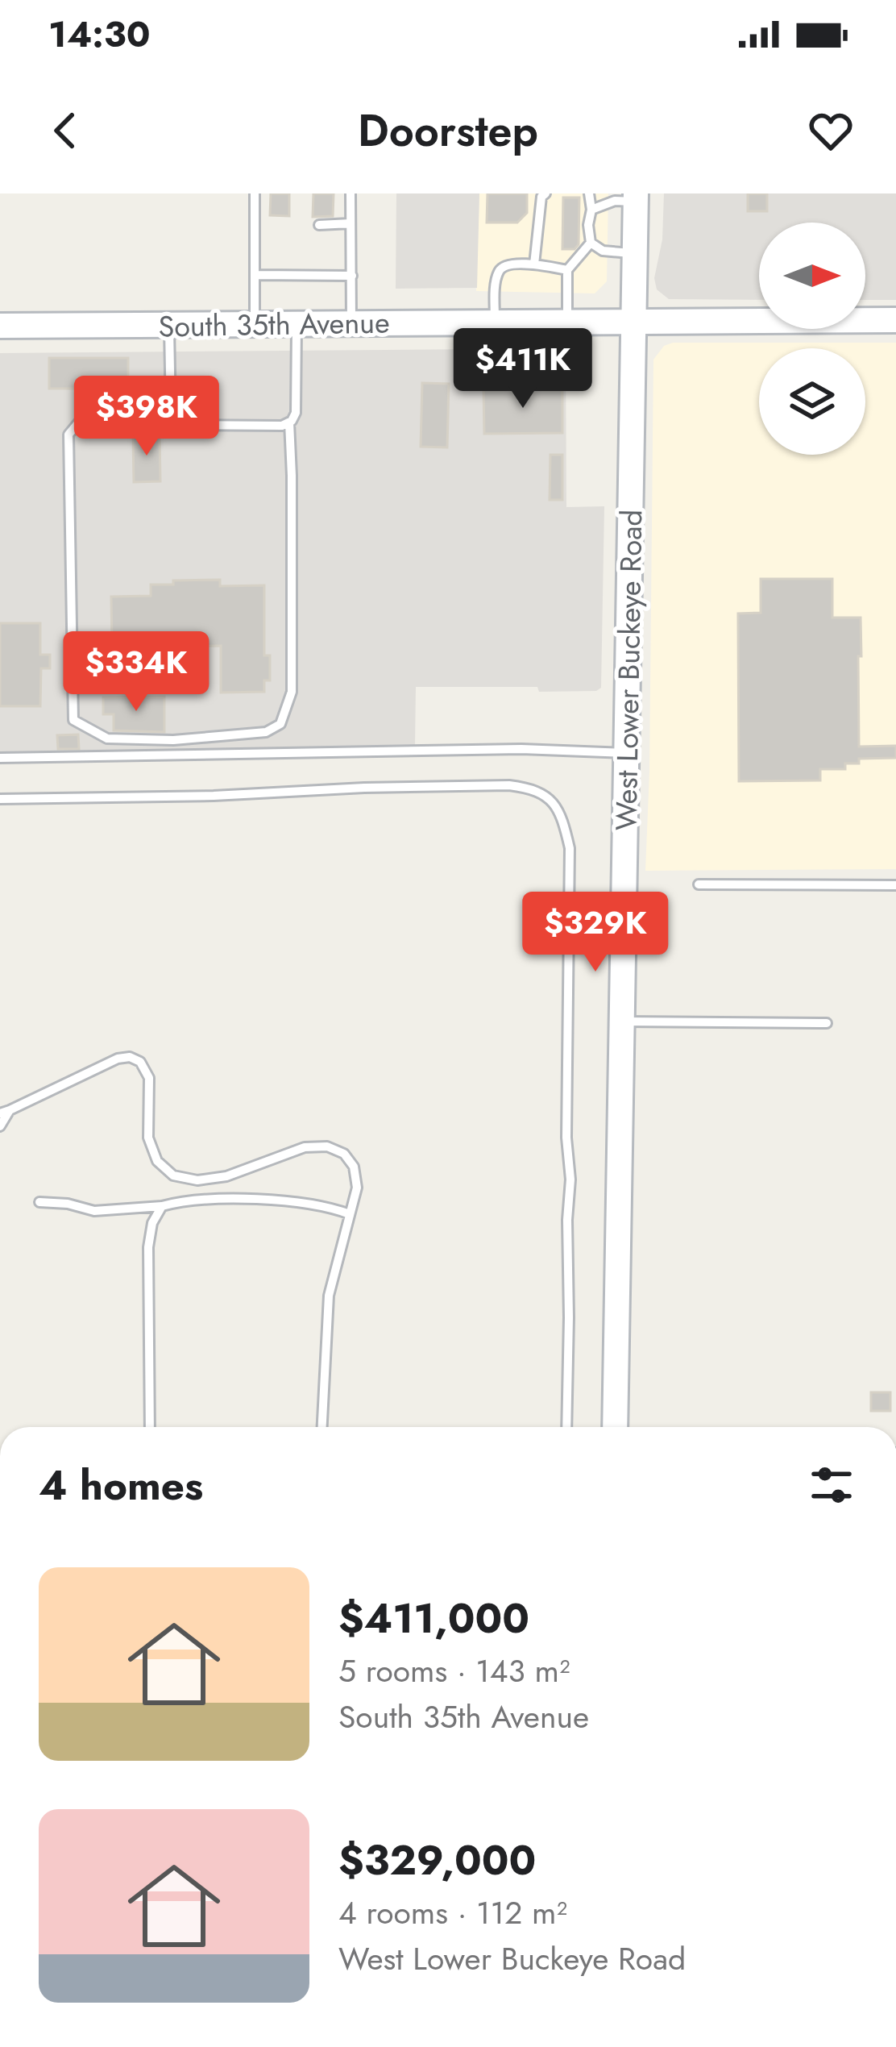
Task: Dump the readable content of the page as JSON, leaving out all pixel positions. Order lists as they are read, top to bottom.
{
  "streets": {
    "main road": ["South 35th Avenue", "West Lower Buckeye Road"]
  },
  "crossings": [
    ["South 35th Avenue", "West Lower Buckeye Road"]
  ],
  "north": "right",
  "page": {
    "status": "14:30",
    "header": "Doorstep",
    "price": [
      "$411K",
      "$398K",
      "$334K",
      "$329K"
    ],
    "heading": "4 homes",
    "list": [
      {
        "name": "$411,000",
        "note": "5 rooms · 143 m² · South 35th Avenue"
      },
      {
        "name": "$329,000",
        "note": "4 rooms · 112 m² · West Lower Buckeye Road"
      }
    ]
  }
}
